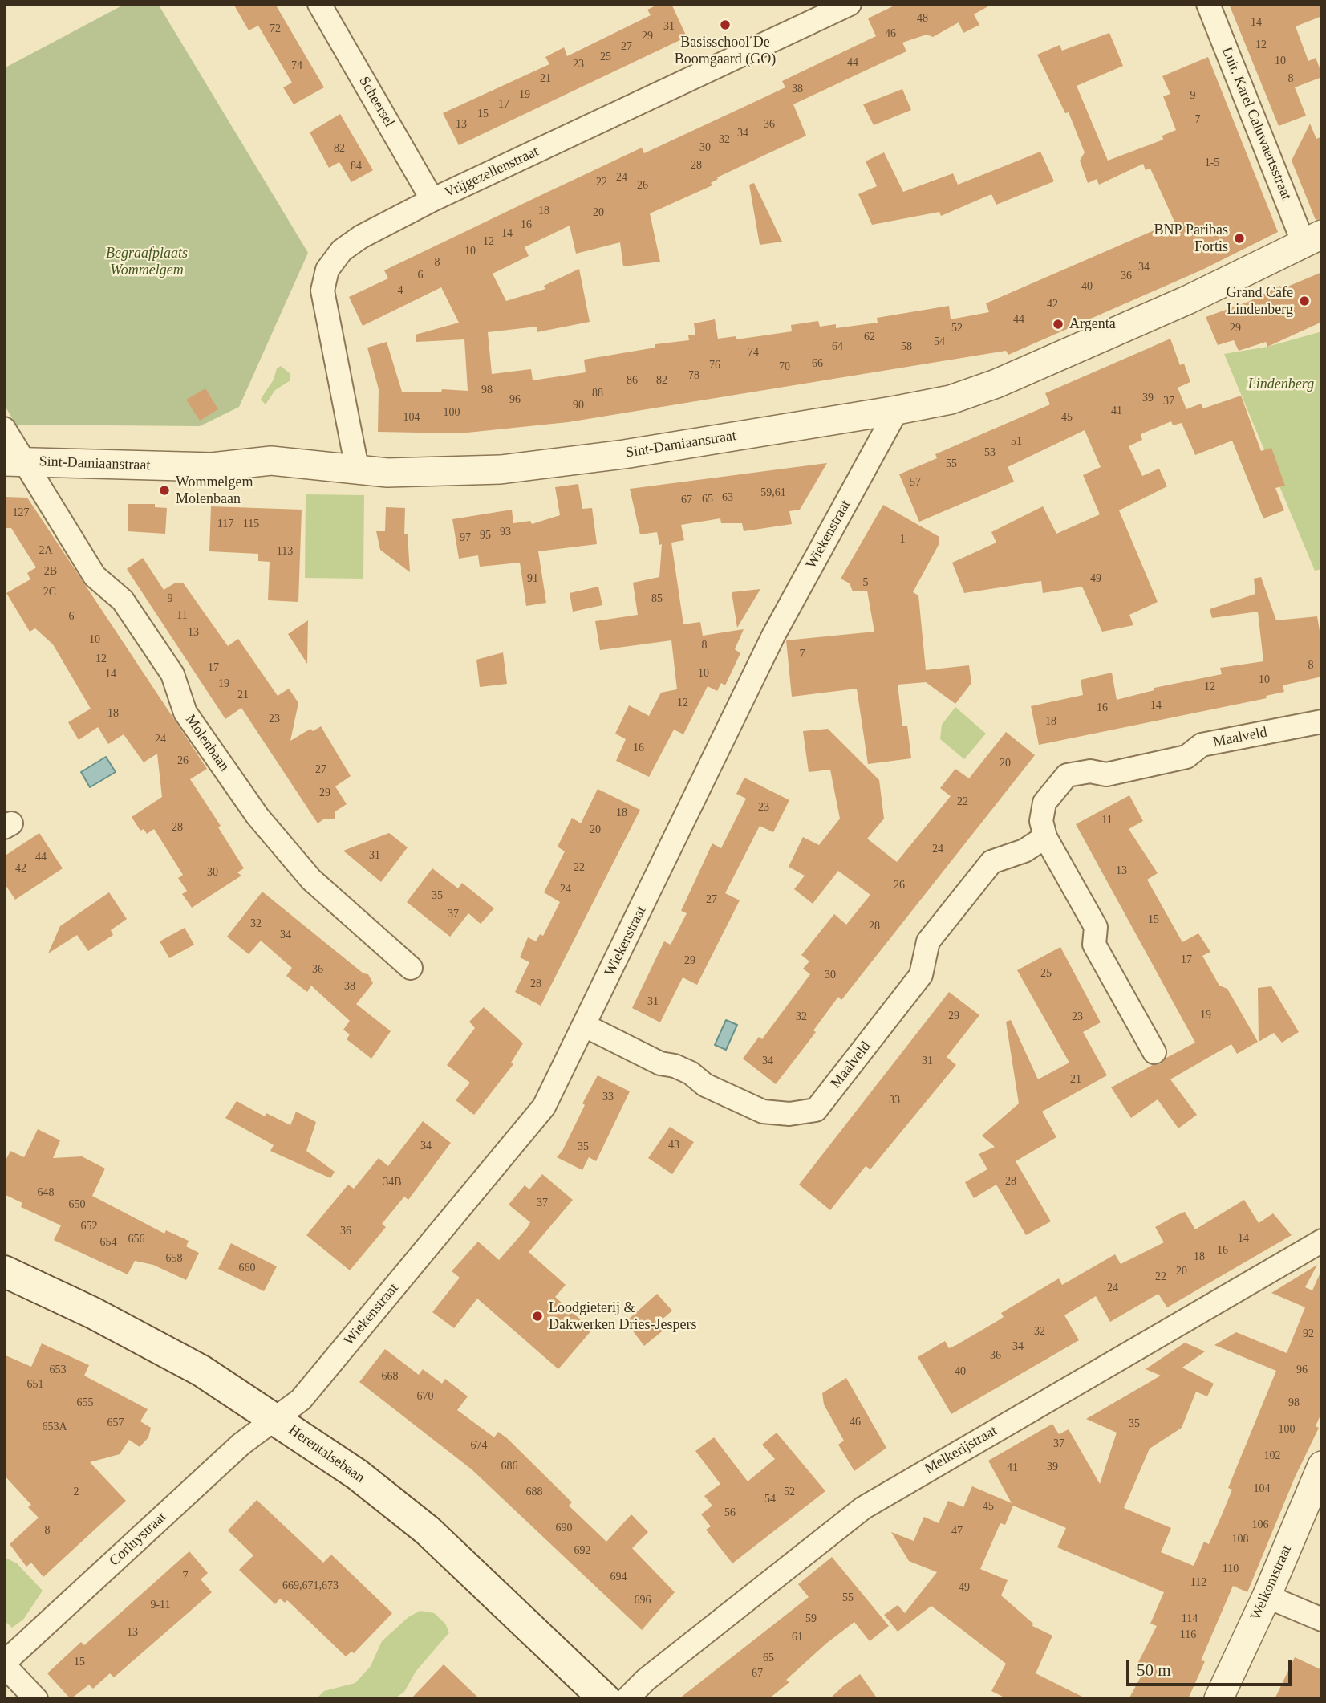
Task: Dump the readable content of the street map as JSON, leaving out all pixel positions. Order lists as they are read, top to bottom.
{
  "streets": {
    "main road": ["Herentalsebaan"],
    "street": [
      "Scheersel",
      "Luit. Karel Caluwaertsstraat",
      "Vrijgezellenstraat",
      "Sint-Damiaanstraat",
      "Wiekenstraat",
      "Maalveld",
      "Molenbaan",
      "Melkerijstraat",
      "Corluystraat",
      "Welkomstraat"
    ]
  },
  "crossings": [
    ["Scheersel", "Vrijgezellenstraat"],
    ["Luit. Karel Caluwaertsstraat", "Sint-Damiaanstraat"],
    ["Vrijgezellenstraat", "Sint-Damiaanstraat"],
    ["Sint-Damiaanstraat", "Wiekenstraat"],
    ["Sint-Damiaanstraat", "Molenbaan"],
    ["Wiekenstraat", "Maalveld"],
    ["Wiekenstraat", "Herentalsebaan"],
    ["Wiekenstraat", "Corluystraat"],
    ["Herentalsebaan", "Corluystraat"]
  ],
  "parks": ["Begraafplaats Wommelgem", "Lindenberg"],
  "places": [
    "Basisschool De Boomgaard (GO)",
    "BNP Paribas Fortis",
    "Grand Cafe Lindenberg",
    "Argenta",
    "Wommelgem Molenbaan",
    "Loodgieterij & Dakwerken Dries-Jespers"
  ],
  "house_numbers": [
    "48",
    "14",
    "31",
    "72",
    "46",
    "29",
    "12",
    "27",
    "25",
    "10",
    "44",
    "23",
    "74",
    "21",
    "8",
    "38",
    "19",
    "9",
    "17",
    "15",
    "7",
    "13",
    "36",
    "34",
    "32",
    "30",
    "82",
    "1-5",
    "28",
    "84",
    "24",
    "22",
    "26",
    "18",
    "20",
    "16",
    "14",
    "12",
    "10",
    "8",
    "34",
    "6",
    "36",
    "40",
    "4",
    "42",
    "44",
    "52",
    "29",
    "62",
    "54",
    "64",
    "58",
    "74",
    "66",
    "76",
    "70",
    "78",
    "86",
    "82",
    "98",
    "88",
    "39",
    "96",
    "37",
    "90",
    "41",
    "100",
    "104",
    "45",
    "51",
    "53",
    "55",
    "57",
    "59,61",
    "63",
    "65",
    "67",
    "127",
    "117",
    "115",
    "93",
    "95",
    "97",
    "1",
    "2A",
    "113",
    "2B",
    "91",
    "49",
    "5",
    "2C",
    "9",
    "85",
    "11",
    "6",
    "13",
    "10",
    "8",
    "7",
    "12",
    "8",
    "17",
    "10",
    "14",
    "10",
    "19",
    "12",
    "21",
    "12",
    "14",
    "16",
    "18",
    "23",
    "18",
    "24",
    "16",
    "26",
    "20",
    "27",
    "29",
    "22",
    "23",
    "18",
    "11",
    "28",
    "20",
    "24",
    "31",
    "44",
    "22",
    "42",
    "13",
    "30",
    "26",
    "24",
    "35",
    "27",
    "37",
    "15",
    "32",
    "28",
    "34",
    "17",
    "29",
    "36",
    "25",
    "30",
    "28",
    "38",
    "31",
    "19",
    "29",
    "32",
    "23",
    "34",
    "31",
    "21",
    "33",
    "33",
    "43",
    "34",
    "35",
    "28",
    "34B",
    "648",
    "37",
    "650",
    "652",
    "36",
    "14",
    "656",
    "654",
    "16",
    "18",
    "658",
    "660",
    "20",
    "22",
    "24",
    "32",
    "92",
    "34",
    "36",
    "653",
    "96",
    "40",
    "668",
    "651",
    "670",
    "655",
    "98",
    "46",
    "657",
    "35",
    "653A",
    "100",
    "37",
    "674",
    "102",
    "686",
    "39",
    "41",
    "104",
    "2",
    "688",
    "52",
    "54",
    "45",
    "56",
    "106",
    "690",
    "8",
    "47",
    "108",
    "692",
    "110",
    "7",
    "694",
    "112",
    "669,671,673",
    "49",
    "55",
    "696",
    "9-11",
    "59",
    "114",
    "13",
    "116",
    "61",
    "65",
    "15",
    "67"
  ],
  "scale_bar": "50 m"
}
